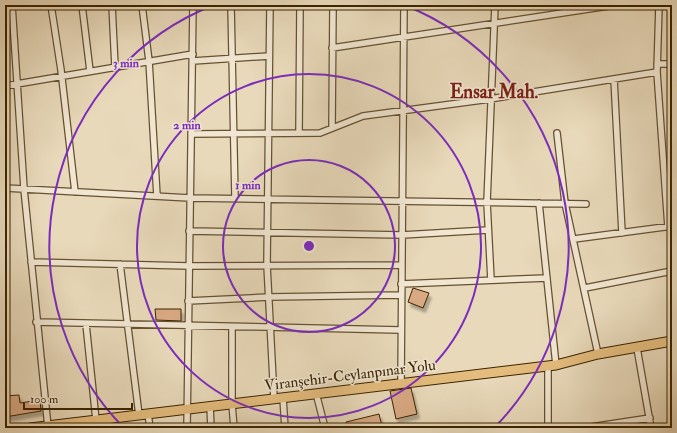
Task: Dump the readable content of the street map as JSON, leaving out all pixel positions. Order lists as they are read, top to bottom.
{
  "streets": {
    "main road": ["Viranşehir-Ceylanpınar Yolu"]
  },
  "districts": ["Ensar Mah."],
  "scale_bar": "100 m",
  "rings": ["3 min", "2 min", "1 min"]
}
